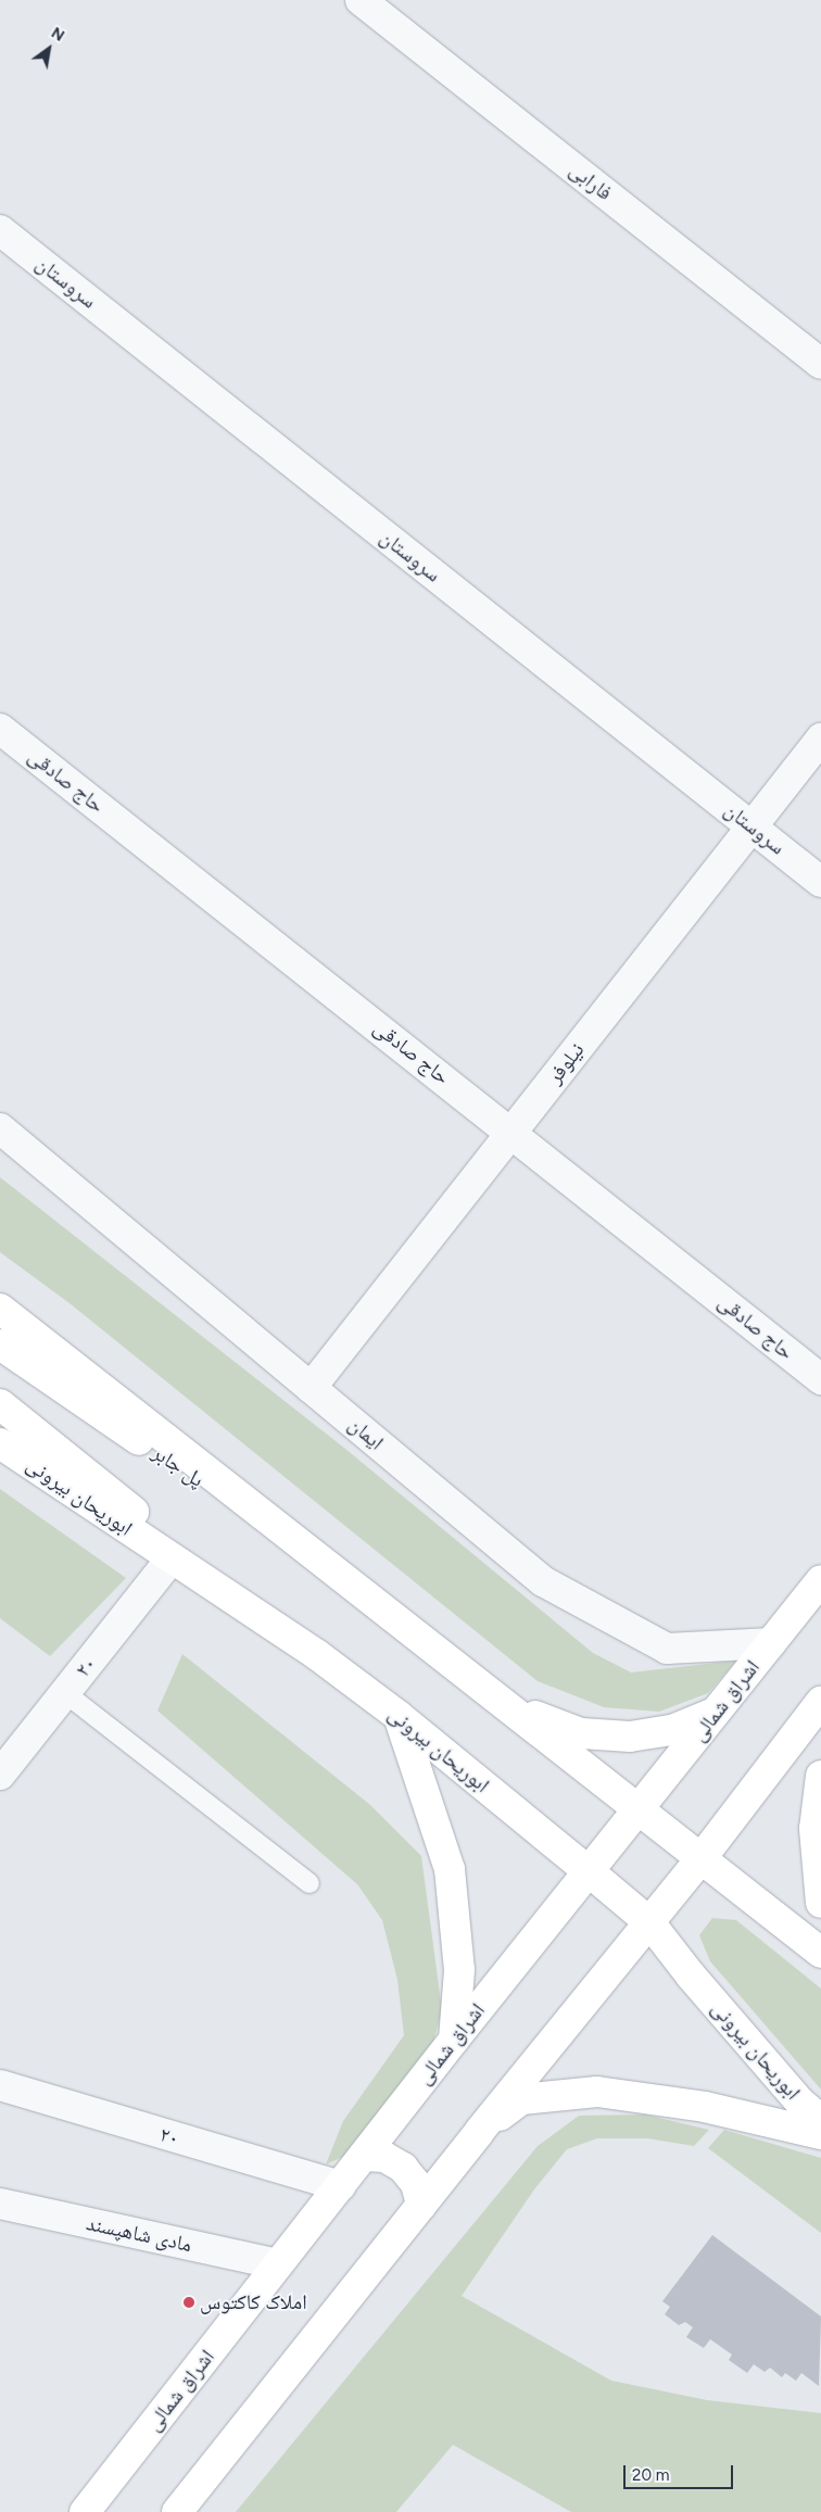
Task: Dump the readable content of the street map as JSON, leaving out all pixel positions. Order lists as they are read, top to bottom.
{
  "streets": {
    "main road": ["پل جابر", "ابوریحان بیرونی", "اشراق شمالی"],
    "street": [
      "فارابی",
      "سروستان",
      "حاج صادقی",
      "نیلوفر",
      "ایمان",
      "۲۰",
      "مادی شاهپسند"
    ]
  },
  "crossings": [
    ["سروستان", "نیلوفر"],
    ["حاج صادقی", "نیلوفر"],
    ["نیلوفر", "ایمان"],
    ["ایمان", "اشراق شمالی"],
    ["ابوریحان بیرونی", "۲۰"],
    ["ابوریحان بیرونی", "اشراق شمالی"],
    ["۲۰", "اشراق شمالی"],
    ["اشراق شمالی", "مادی شاهپسند"]
  ],
  "places": ["املاک کاکتوس"],
  "scale_bar": "20 m",
  "north": "top right"
}
